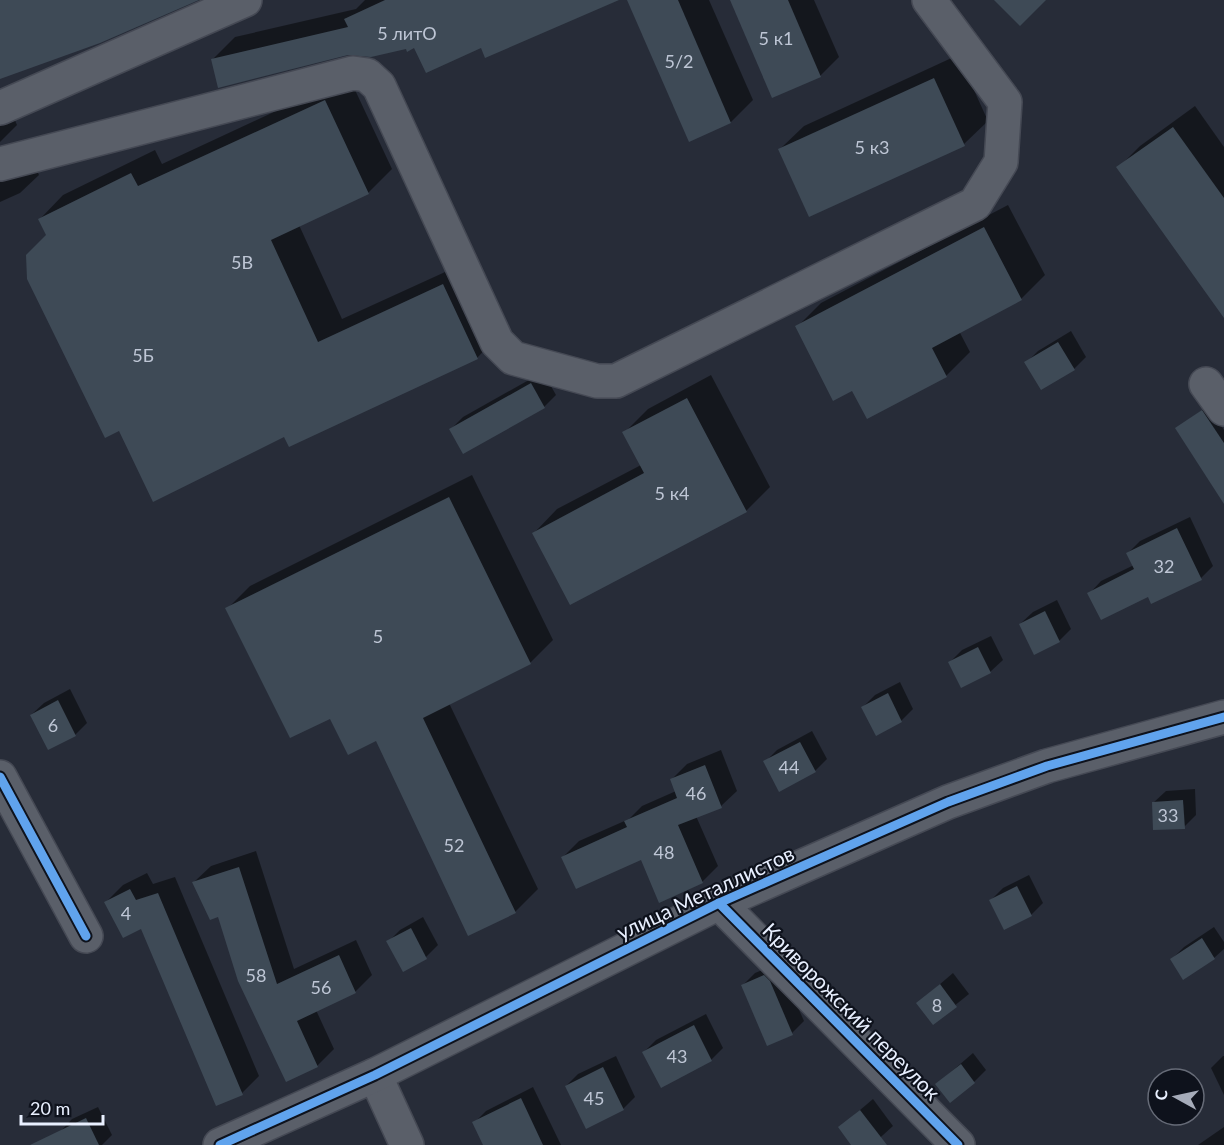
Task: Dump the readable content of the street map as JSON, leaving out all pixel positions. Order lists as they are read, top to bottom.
{
  "streets": {
    "street": ["улица Металлистов", "Криворожский переулок"]
  },
  "crossings": [
    ["улица Металлистов", "Криворожский переулок"]
  ],
  "house_numbers": [
    "5 литО",
    "5 к1",
    "5/2",
    "5 к3",
    "5В",
    "5Б",
    "5 к4",
    "32",
    "5",
    "6",
    "44",
    "46",
    "33",
    "52",
    "48",
    "4",
    "58",
    "56",
    "8",
    "43",
    "45"
  ],
  "scale_bar": "20 m",
  "north": "left"
}
